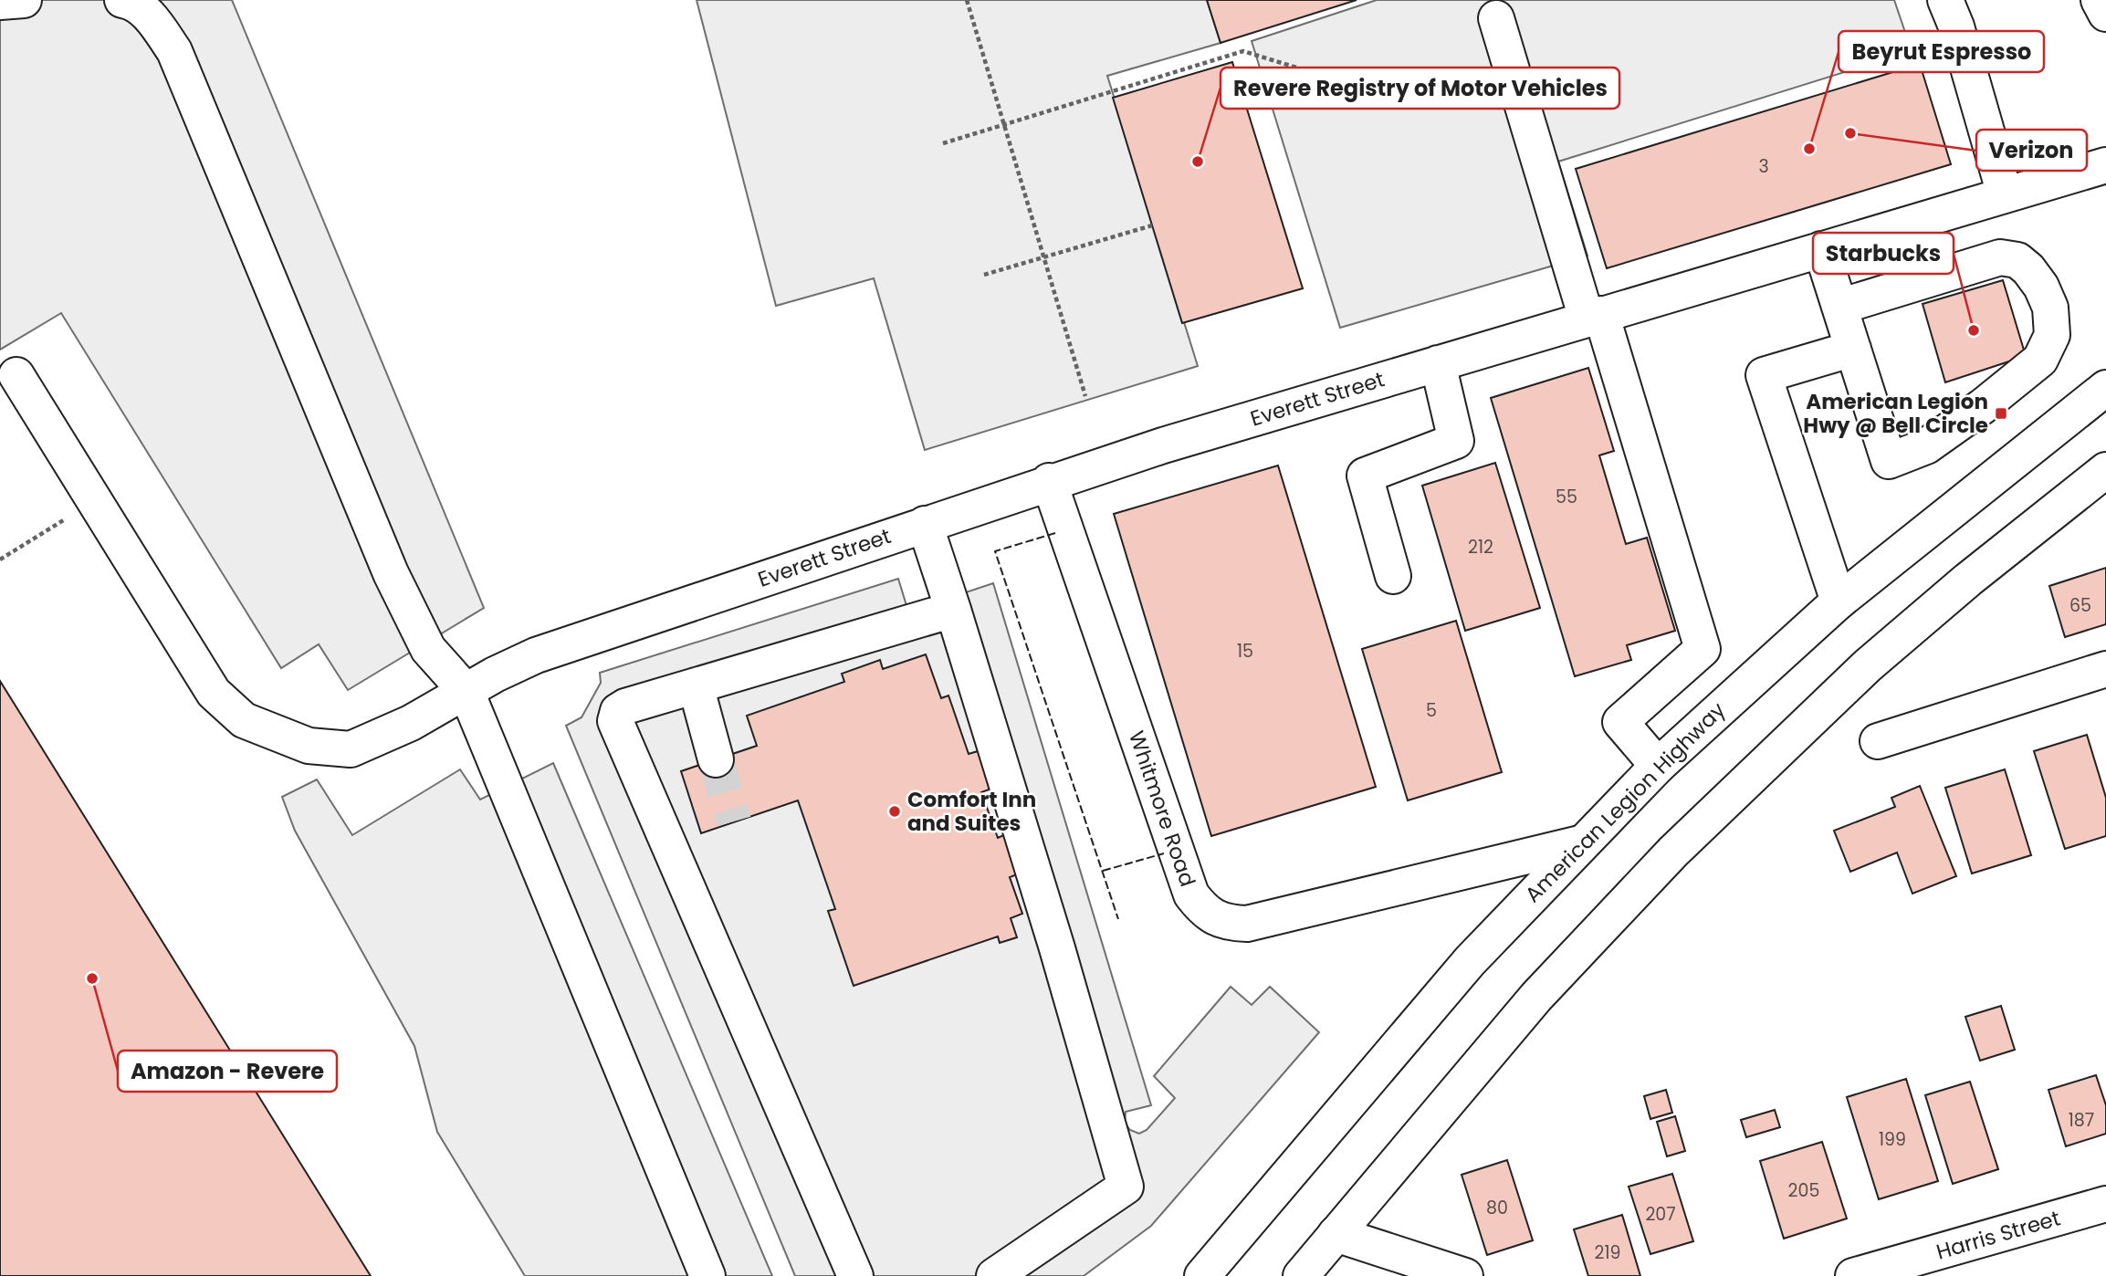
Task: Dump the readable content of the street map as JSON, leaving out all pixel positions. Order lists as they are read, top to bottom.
{
  "streets": {
    "main road": [
      "Everett Street",
      "American Legion Highway",
      "Whitmore Road",
      "Harris Street"
    ]
  },
  "crossings": [
    ["Everett Street", "Whitmore Road"],
    ["American Legion Highway", "Whitmore Road"]
  ],
  "places": {
    "other": [
      "Verizon",
      "Beyrut Espresso",
      "Revere Registry of Motor Vehicles",
      "Starbucks",
      "Comfort Inn and Suites",
      "Amazon - Revere"
    ],
    "transit": ["American Legion Hwy @ Bell Circle"]
  },
  "house_numbers": [
    "3",
    "55",
    "212",
    "65",
    "15",
    "5",
    "187",
    "199",
    "205",
    "80",
    "207",
    "219"
  ]
}
